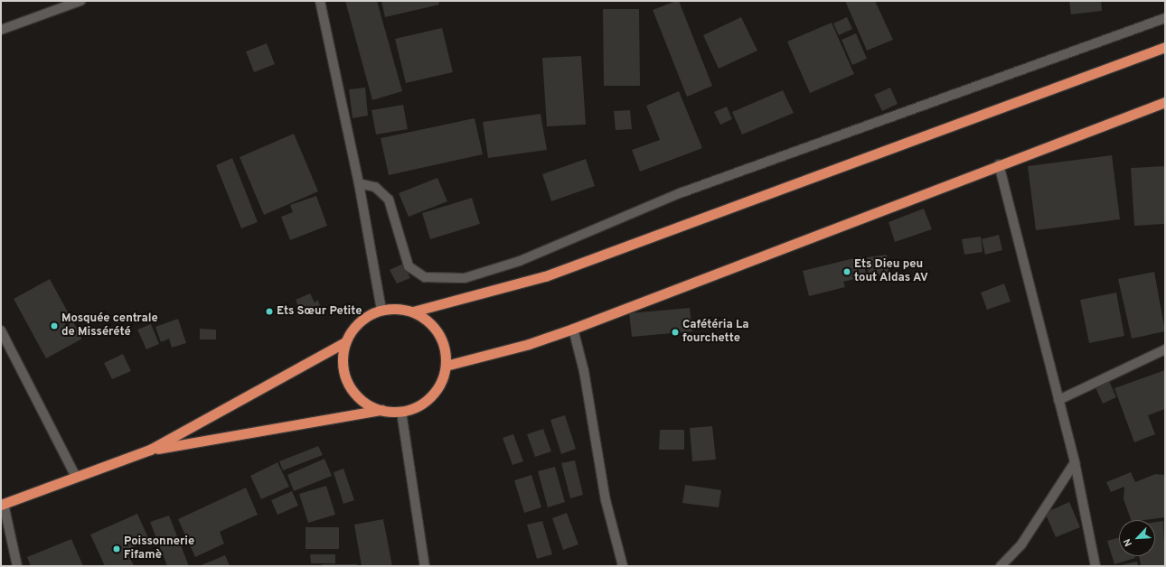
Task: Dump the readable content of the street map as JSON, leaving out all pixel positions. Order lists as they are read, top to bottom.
{
  "places": [
    "Ets Dieu peu tout Aldas AV",
    "Ets Sœur Petite",
    "Mosquée centrale de Missérété",
    "Cafétéria La fourchette",
    "Poissonnerie Fifamè"
  ],
  "north": "bottom left"
}
